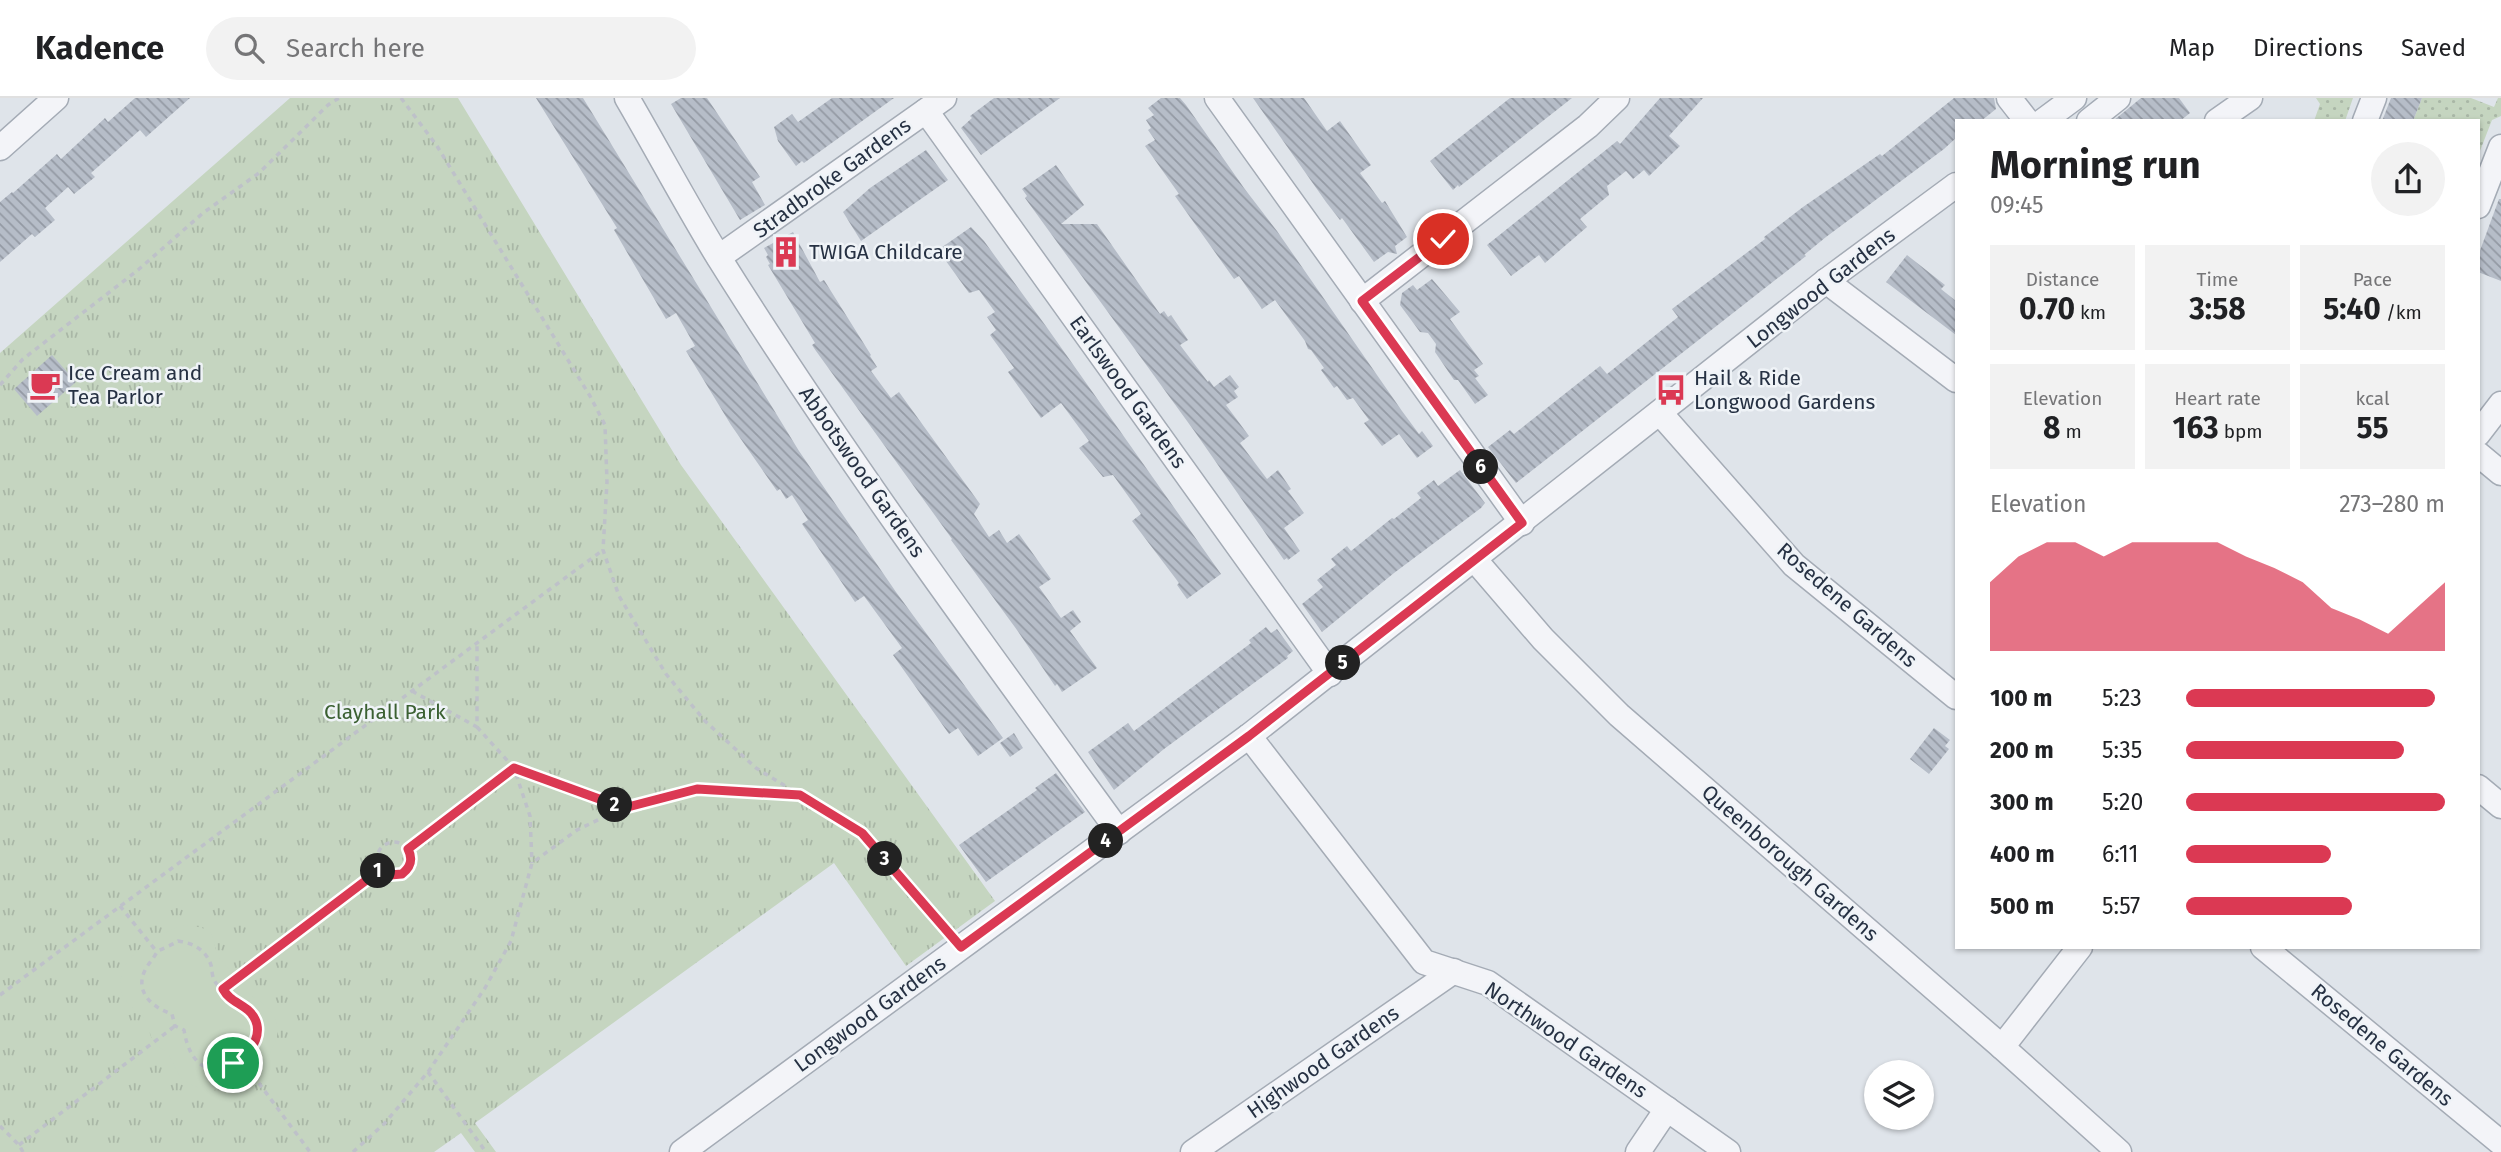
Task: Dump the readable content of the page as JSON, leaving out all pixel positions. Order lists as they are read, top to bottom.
{
  "streets": {
    "street": [
      "Stradbroke Gardens",
      "Longwood Gardens",
      "Earlswood Gardens",
      "Abbotswood Gardens",
      "Rosedene Gardens",
      "Queenborough Gardens",
      "Northwood Gardens",
      "Highwood Gardens"
    ]
  },
  "crossings": [
    ["Stradbroke Gardens", "Earlswood Gardens"],
    ["Stradbroke Gardens", "Abbotswood Gardens"],
    ["Longwood Gardens", "Earlswood Gardens"],
    ["Longwood Gardens", "Abbotswood Gardens"],
    ["Longwood Gardens", "Rosedene Gardens"],
    ["Longwood Gardens", "Queenborough Gardens"],
    ["Longwood Gardens", "Northwood Gardens"],
    ["Northwood Gardens", "Highwood Gardens"]
  ],
  "parks": ["Clayhall Park"],
  "places": {
    "building": ["TWIGA Childcare"],
    "cafe": ["Ice Cream and Tea Parlor"],
    "bus stop": ["Hail & Ride Longwood Gardens"]
  },
  "page": {
    "header": "Kadence",
    "search": "Search here",
    "nav": ["Map", "Directions", "Saved"],
    "heading": ["Morning run", "09:45"],
    "stats": [
      ["Distance", "0.70 km"],
      ["Time", "3:58"],
      ["Pace", "5:40 /km"],
      ["Elevation", "8 m"],
      ["Heart rate", "163 bpm"],
      ["kcal", "55"]
    ],
    "pins": [
      "6",
      "5",
      "2",
      "4",
      "3",
      "1"
    ],
    "chart": ["Elevation", "273–280 m"],
    "list": [
      {
        "name": "100 m",
        "note": "5:23"
      },
      {
        "name": "200 m",
        "note": "5:35"
      },
      {
        "name": "300 m",
        "note": "5:20"
      },
      {
        "name": "400 m",
        "note": "6:11"
      },
      {
        "name": "500 m",
        "note": "5:57"
      }
    ]
  }
}
